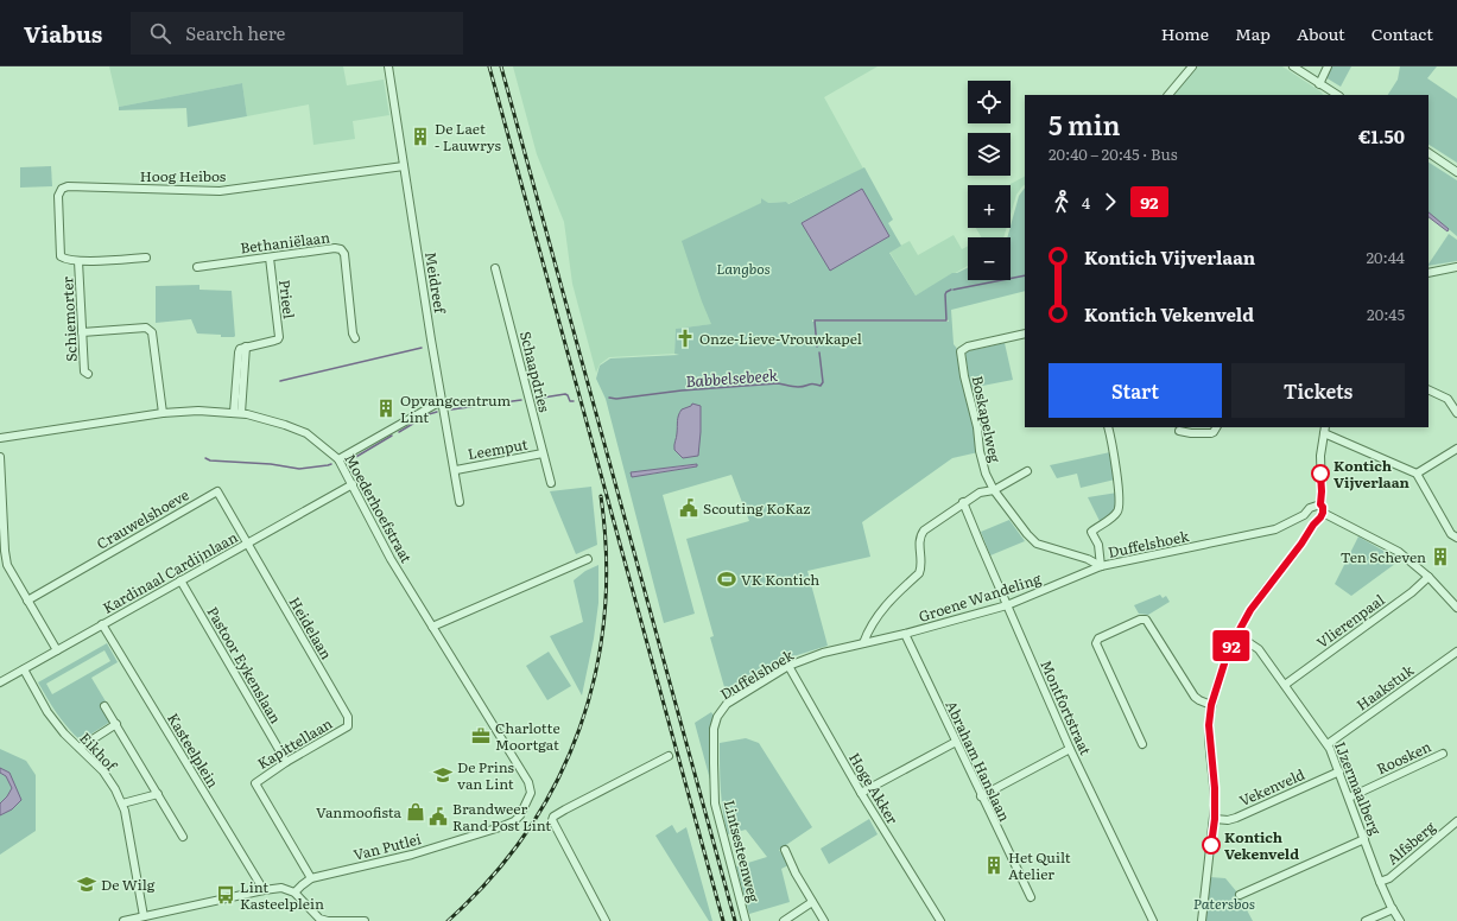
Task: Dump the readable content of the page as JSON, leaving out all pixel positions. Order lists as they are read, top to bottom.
{
  "streets": {
    "street": [
      "Hoog Heibos",
      "Bethaniëlaan",
      "Meidreef",
      "Prieel",
      "Schiemorter",
      "Schaapdries",
      "Boskapelweg",
      "Leemput",
      "Moederhoefstraat",
      "Crauwelshoeve",
      "Duffelshoek",
      "Kardinaal Cardijnlaan",
      "Groene Wandeling",
      "Vlierenpaal",
      "Heidelaan",
      "Pastoor Eykenslaan",
      "Haakstuk",
      "Montfortstraat",
      "Kapittellaan",
      "Kasteelplein",
      "Eikhof",
      "Roosken",
      "Abraham Hanslaan",
      "Vekenveld",
      "Hoge Akker",
      "IJzermaalberg",
      "Alfsberg",
      "Van Putlei",
      "Lintsesteenweg"
    ]
  },
  "crossings": [
    ["Hoog Heibos", "Meidreef"],
    ["Hoog Heibos", "Schiemorter"],
    ["Bethaniëlaan", "Prieel"],
    ["Meidreef", "Leemput"],
    ["Prieel", "Moederhoefstraat"],
    ["Schaapdries", "Leemput"],
    ["Boskapelweg", "Duffelshoek"],
    ["Moederhoefstraat", "Kardinaal Cardijnlaan"],
    ["Moederhoefstraat", "Van Putlei"],
    ["Crauwelshoeve", "Kardinaal Cardijnlaan"],
    ["Crauwelshoeve", "Heidelaan"],
    ["Duffelshoek", "Groene Wandeling"],
    ["Duffelshoek", "Hoge Akker"],
    ["Duffelshoek", "Lintsesteenweg"],
    ["Kardinaal Cardijnlaan", "Heidelaan"],
    ["Kardinaal Cardijnlaan", "Pastoor Eykenslaan"],
    ["Kardinaal Cardijnlaan", "Kasteelplein"],
    ["Kardinaal Cardijnlaan", "Eikhof"],
    ["Groene Wandeling", "Montfortstraat"],
    ["Groene Wandeling", "Abraham Hanslaan"],
    ["Vlierenpaal", "IJzermaalberg"],
    ["Heidelaan", "Kapittellaan"],
    ["Pastoor Eykenslaan", "Kapittellaan"],
    ["Haakstuk", "IJzermaalberg"],
    ["Kapittellaan", "Van Putlei"],
    ["Roosken", "IJzermaalberg"],
    ["Vekenveld", "IJzermaalberg"],
    ["IJzermaalberg", "Alfsberg"]
  ],
  "water": ["Babbelsebeek"],
  "parks": ["Langbos", "Patersbos"],
  "places": {
    "building": [
      "De Laet - Lauwrys",
      "Opvangcentrum Lint",
      "Ten Scheven",
      "Het Quilt Atelier"
    ],
    "church": ["Onze-Lieve-Vrouwkapel"],
    "other": ["Kontich Vijverlaan", "Kontich Vekenveld"],
    "public building": ["Scouting KoKaz", "Brandweer Rand Post Lint"],
    "sports": ["VK Kontich"],
    "office": ["Charlotte Moortgat"],
    "school or university": ["De Prins van Lint", "De Wilg"],
    "shop": ["Vanmoofista"],
    "bus stop": ["Lint Kasteelplein"]
  },
  "lines": ["bus line 92"],
  "page": {
    "header": "Viabus",
    "search": "Search here",
    "nav": [
      "Home",
      "Map",
      "About",
      "Contact"
    ],
    "on_map": "92",
    "map_buttons": ["+", "−"],
    "heading": ["5 min", "20:40 – 20:45 · Bus", "€1.50"],
    "legs": ["4", "92"],
    "list": [
      {
        "name": "Kontich Vijverlaan",
        "value": "20:44"
      },
      {
        "name": "Kontich Vekenveld",
        "value": "20:45"
      }
    ],
    "buttons": ["Start", "Tickets"]
  }
}
